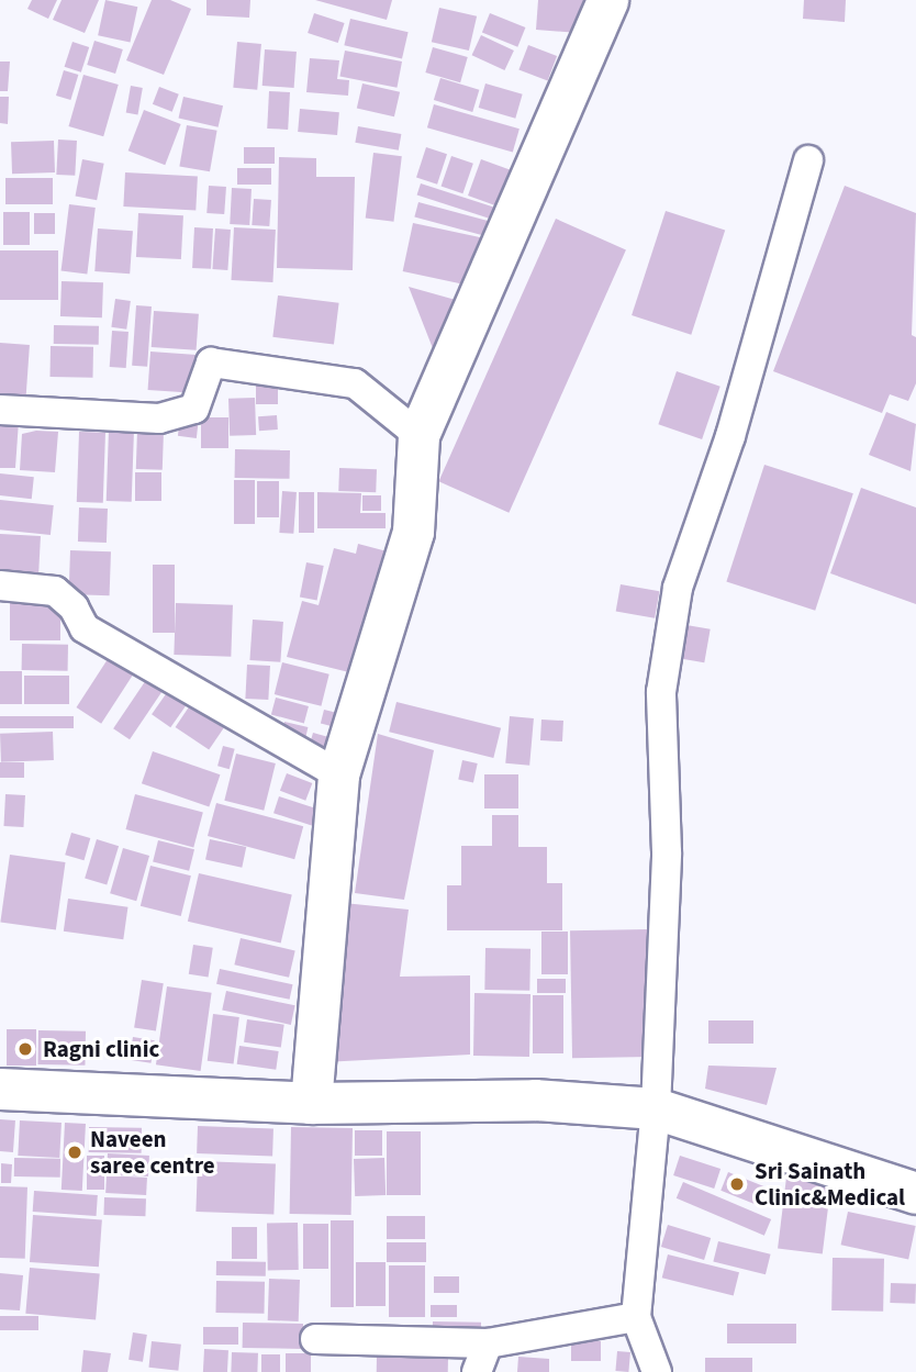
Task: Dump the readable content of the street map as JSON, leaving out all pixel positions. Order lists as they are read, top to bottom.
{
  "places": ["Ragni clinic", "Naveen saree centre", "Sri Sainath Clinic&Medical"]
}
